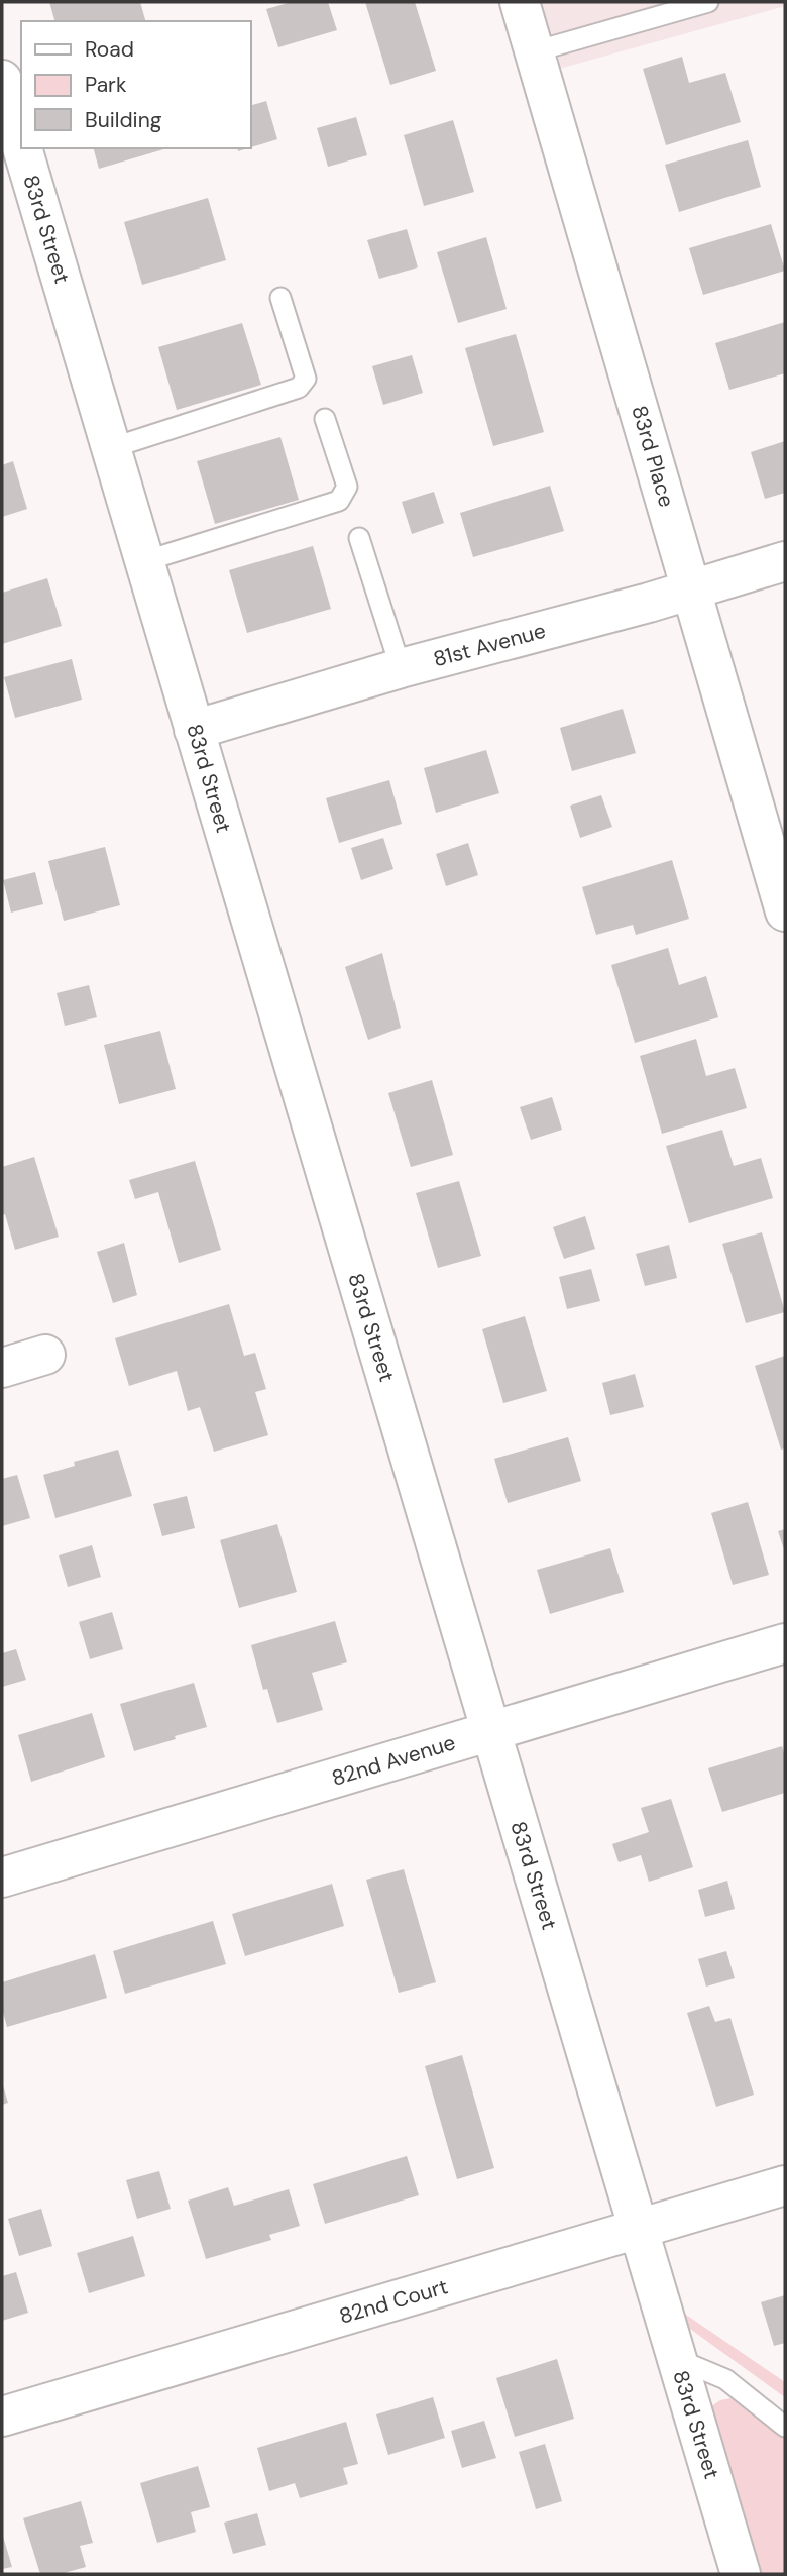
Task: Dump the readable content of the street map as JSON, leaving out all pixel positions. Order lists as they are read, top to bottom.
{
  "streets": {
    "street": [
      "83rd Street",
      "83rd Place",
      "81st Avenue",
      "82nd Avenue",
      "82nd Court"
    ]
  },
  "crossings": [
    ["83rd Street", "81st Avenue"],
    ["83rd Street", "82nd Avenue"],
    ["83rd Street", "82nd Court"],
    ["83rd Place", "81st Avenue"]
  ],
  "legend": ["Road", "Park", "Building"]
}
